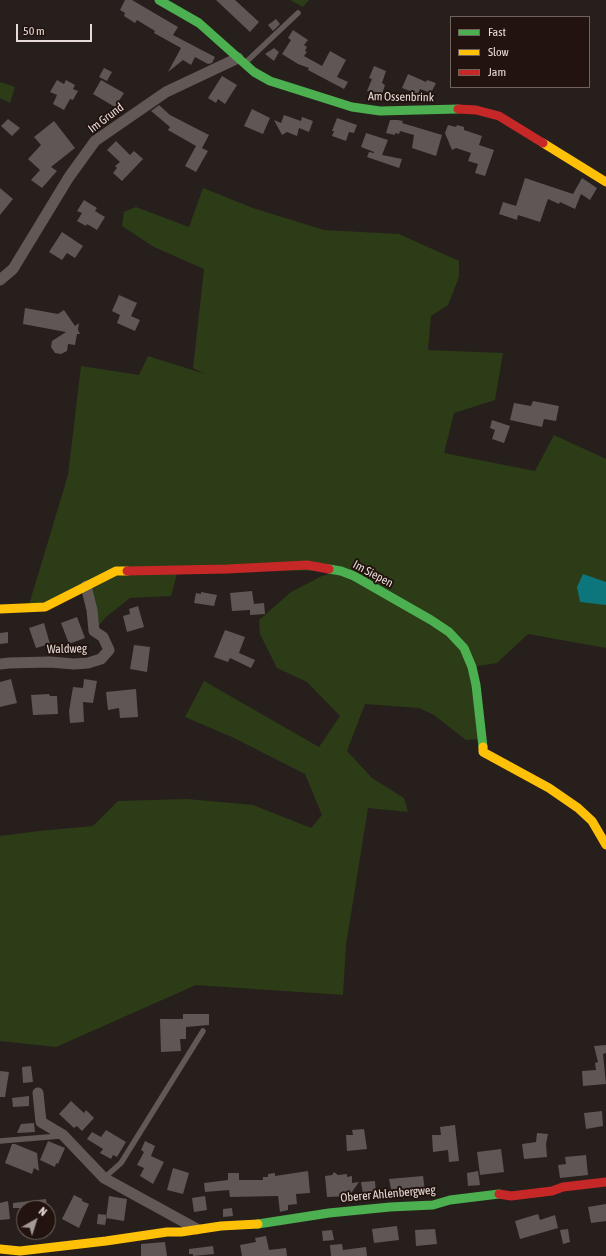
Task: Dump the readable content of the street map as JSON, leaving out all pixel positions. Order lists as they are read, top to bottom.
{
  "streets": {
    "street": [
      "Am Ossenbrink",
      "Im Grund",
      "Im Siepen",
      "Waldweg",
      "Oberer Ahlenbergweg"
    ]
  },
  "crossings": [
    ["Am Ossenbrink", "Im Grund"],
    ["Im Siepen", "Waldweg"]
  ],
  "legend": ["Fast", "Slow", "Jam"],
  "scale_bar": "50 m",
  "north": "top right"
}
